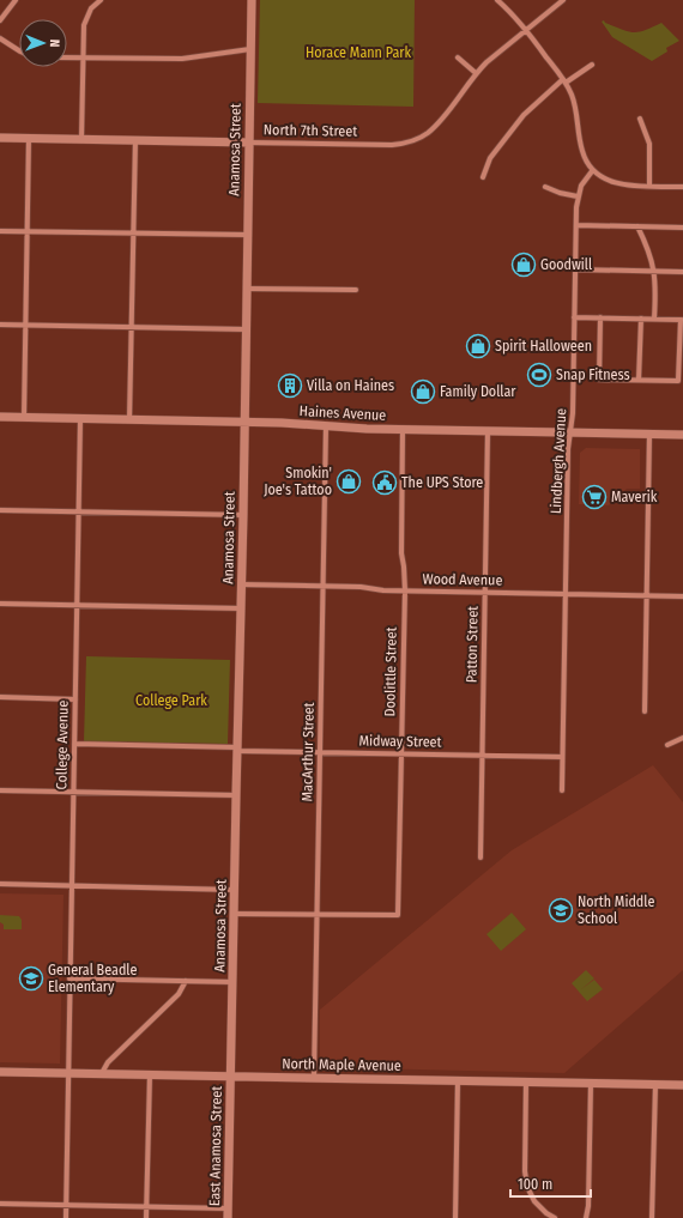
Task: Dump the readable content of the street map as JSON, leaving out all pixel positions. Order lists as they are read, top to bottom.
{
  "streets": {
    "main road": [
      "North 7th Street",
      "Anamosa Street",
      "Haines Avenue",
      "North Maple Avenue",
      "East Anamosa Street"
    ],
    "street": [
      "Lindbergh Avenue",
      "Wood Avenue",
      "Patton Street",
      "Doolittle Street",
      "Midway Street",
      "College Avenue",
      "MacArthur Street"
    ]
  },
  "crossings": [
    ["North 7th Street", "Anamosa Street"],
    ["Anamosa Street", "Haines Avenue"],
    ["Anamosa Street", "Wood Avenue"],
    ["Anamosa Street", "Midway Street"],
    ["Anamosa Street", "North Maple Avenue"],
    ["Anamosa Street", "East Anamosa Street"],
    ["Haines Avenue", "Lindbergh Avenue"],
    ["Haines Avenue", "Patton Street"],
    ["Haines Avenue", "Doolittle Street"],
    ["Haines Avenue", "College Avenue"],
    ["Haines Avenue", "MacArthur Street"],
    ["Lindbergh Avenue", "Wood Avenue"],
    ["Lindbergh Avenue", "Midway Street"],
    ["Wood Avenue", "Patton Street"],
    ["Wood Avenue", "Doolittle Street"],
    ["Wood Avenue", "MacArthur Street"],
    ["Patton Street", "Midway Street"],
    ["Doolittle Street", "Midway Street"],
    ["Doolittle Street", "MacArthur Street"],
    ["Midway Street", "College Avenue"],
    ["Midway Street", "MacArthur Street"],
    ["College Avenue", "North Maple Avenue"],
    ["MacArthur Street", "North Maple Avenue"],
    ["North Maple Avenue", "East Anamosa Street"]
  ],
  "parks": ["Horace Mann Park", "College Park"],
  "places": {
    "shop": [
      "Goodwill",
      "Spirit Halloween",
      "Family Dollar",
      "Smokin' Joe's Tattoo"
    ],
    "sports": ["Snap Fitness"],
    "building": ["Villa on Haines"],
    "public building": ["The UPS Store"],
    "supermarket": ["Maverik"],
    "school or university": ["North Middle School", "General Beadle Elementary"]
  },
  "scale_bar": "100 m",
  "north": "right"
}
